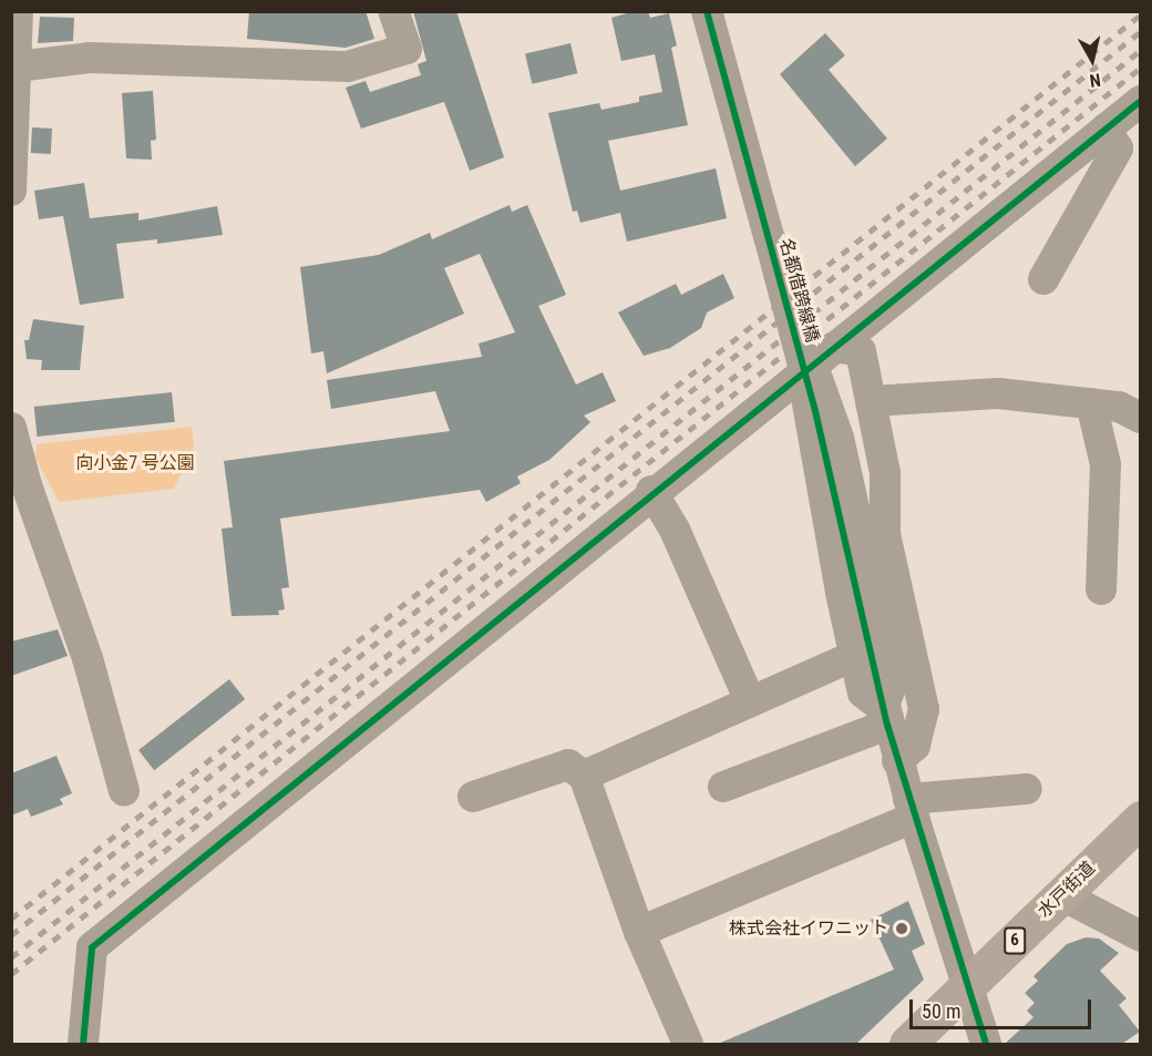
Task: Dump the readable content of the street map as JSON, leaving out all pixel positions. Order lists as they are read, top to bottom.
{
  "streets": {
    "highway": ["水戸街道", "6"],
    "street": ["名都借跨線橋"]
  },
  "crossings": [
    ["名都借跨線橋", "水戸街道"]
  ],
  "parks": ["向小金7 号公園"],
  "places": ["株式会社イワニット"],
  "scale_bar": "50 m",
  "north": "bottom"
}
